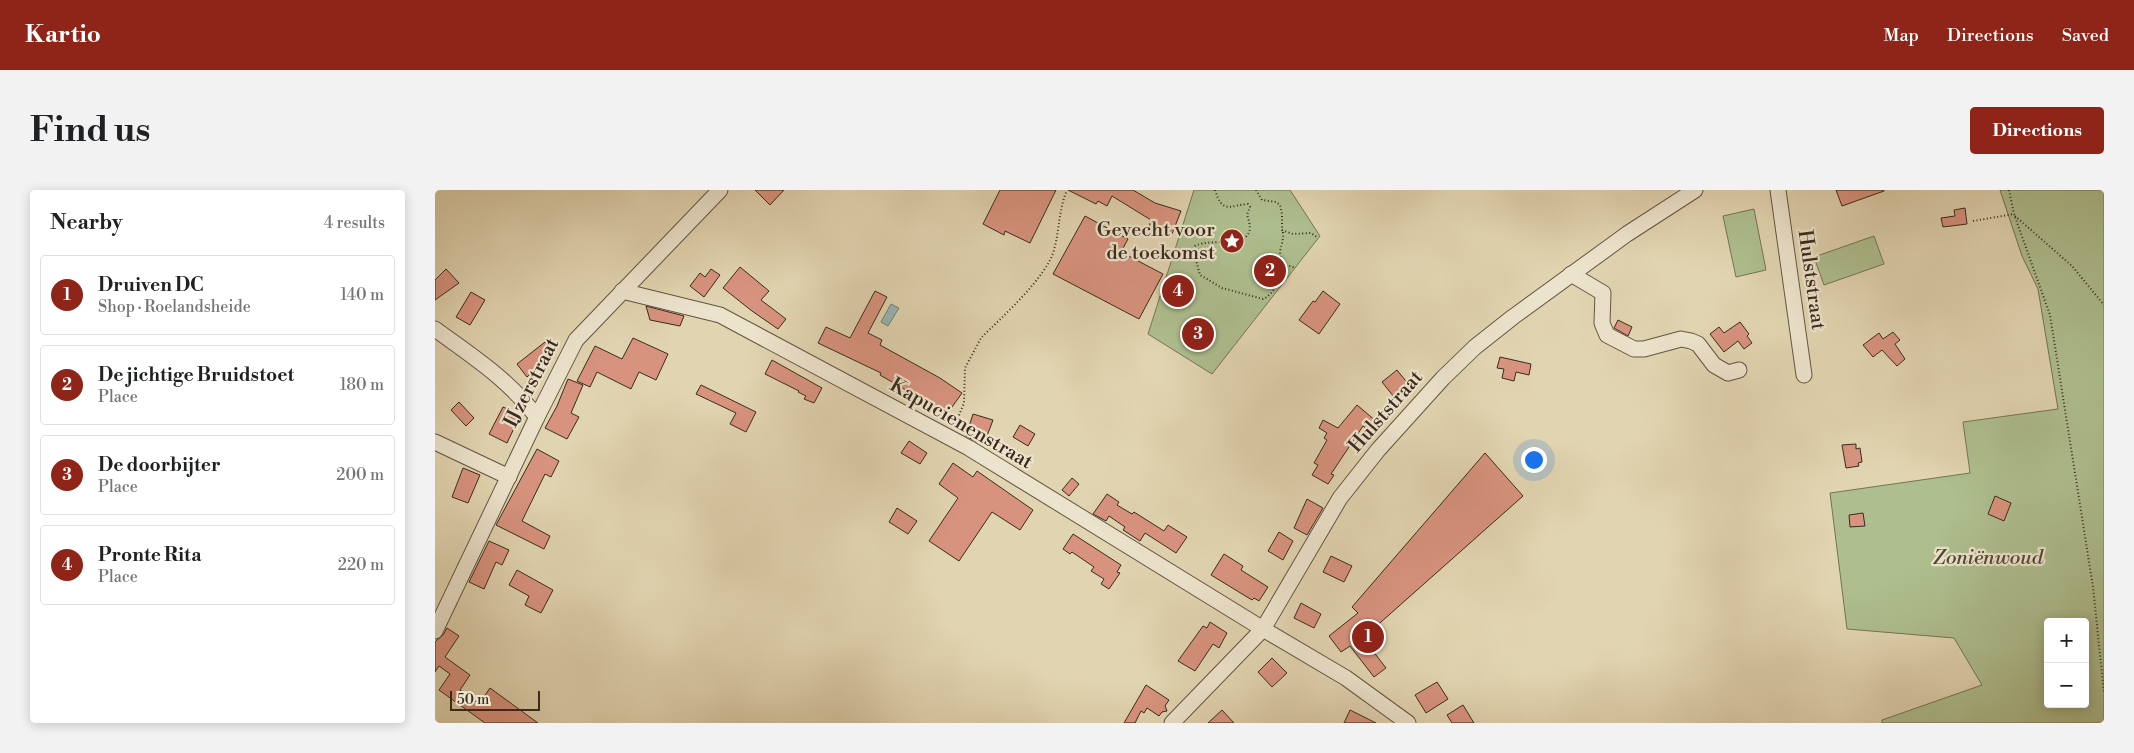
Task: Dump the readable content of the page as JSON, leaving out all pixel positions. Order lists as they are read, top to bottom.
{
  "streets": {
    "street": ["Hulststraat", "IJzerstraat", "Kapucienenstraat"]
  },
  "crossings": [
    ["Hulststraat", "Kapucienenstraat"],
    ["IJzerstraat", "Kapucienenstraat"]
  ],
  "parks": ["Zoniënwoud"],
  "places": {
    "place": ["Gevecht voor de toekomst"]
  },
  "scale_bar": "50 m",
  "page": {
    "header": "Kartio",
    "nav": ["Map", "Directions", "Saved"],
    "buttons": "Directions",
    "title": "Find us",
    "heading": ["Nearby", "4 results"],
    "pins": [
      "2",
      "4",
      "3",
      "1"
    ],
    "list": [
      {
        "mark": "1",
        "name": "Druiven DC",
        "note": "Shop · Roelandsheide",
        "value": "140 m"
      },
      {
        "mark": "2",
        "name": "De jichtige Bruidstoet",
        "note": "Place",
        "value": "180 m"
      },
      {
        "mark": "3",
        "name": "De doorbijter",
        "note": "Place",
        "value": "200 m"
      },
      {
        "mark": "4",
        "name": "Pronte Rita",
        "note": "Place",
        "value": "220 m"
      }
    ],
    "map_buttons": ["+", "−"],
    "scale": "50 m"
  }
}
